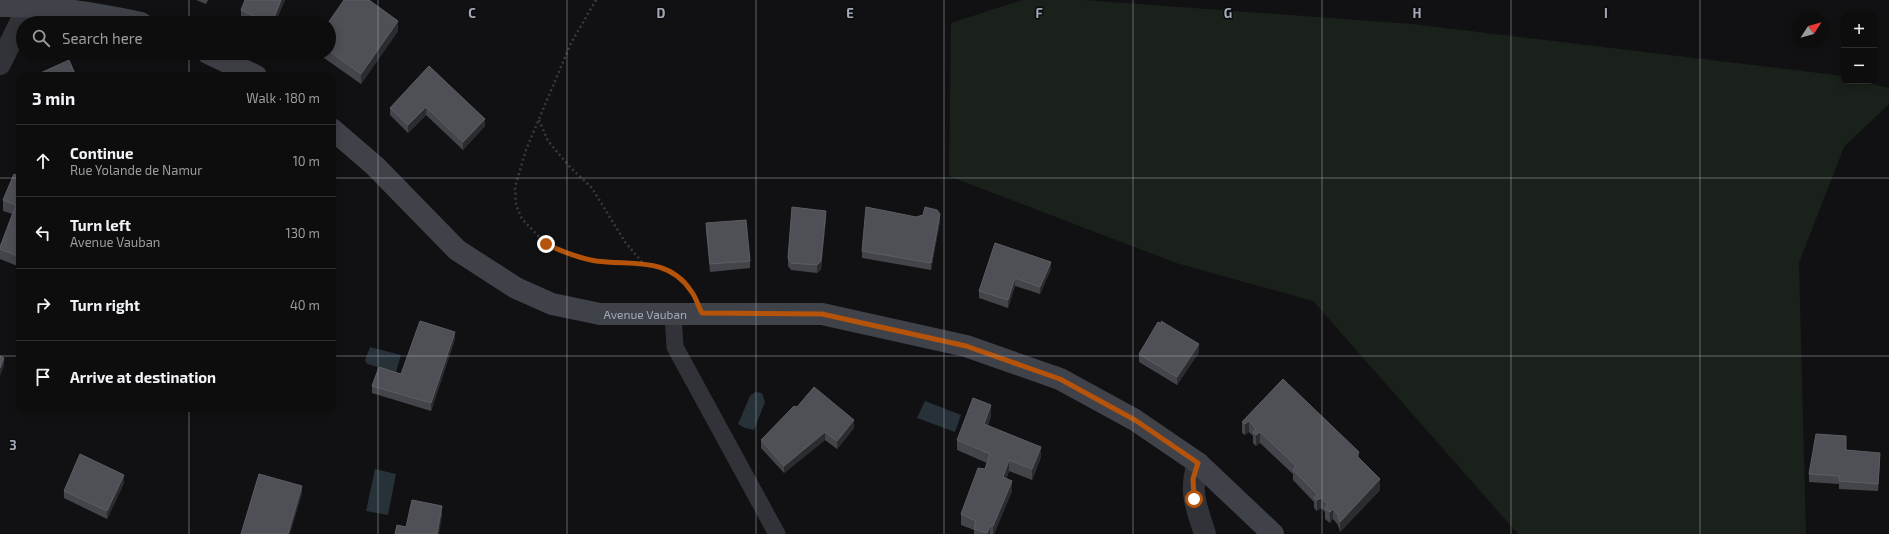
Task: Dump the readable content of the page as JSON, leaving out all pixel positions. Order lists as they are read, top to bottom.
{
  "streets": {
    "main road": ["Avenue Vauban"]
  },
  "north": "top right",
  "page": {
    "map_buttons": ["+", "−"],
    "search": "Search here",
    "heading": ["3 min", "Walk · 180 m"],
    "list": [
      ["Continue", "Rue Yolande de Namur", "10 m"],
      ["Turn left", "Avenue Vauban", "130 m"],
      ["Turn right", "40 m"],
      "Arrive at destination"
    ]
  },
  "grid": {
    "columns": [
      "C",
      "D",
      "E",
      "F",
      "G",
      "H",
      "I"
    ],
    "rows": ["3"]
  }
}
